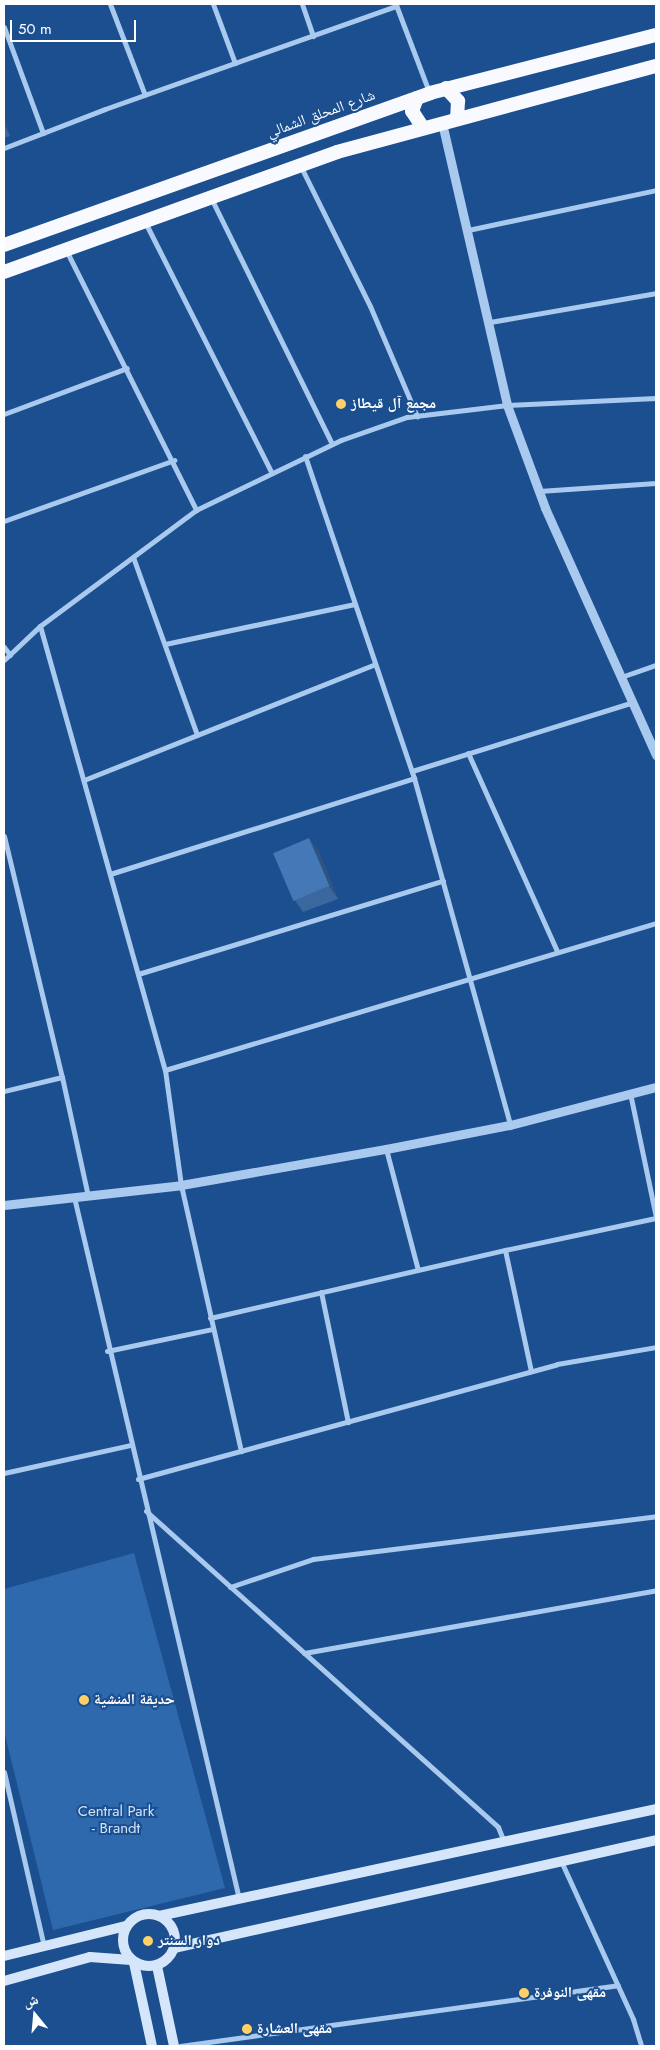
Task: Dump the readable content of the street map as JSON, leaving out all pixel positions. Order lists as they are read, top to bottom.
{
  "streets": {
    "highway": ["شارع المحلق الشمالي"]
  },
  "parks": ["Central Park - Brandt"],
  "places": [
    "مجمع آل قيطاز",
    "حديقة المنشية",
    "دوار السنتر",
    "مقهى النوفرة",
    "مقهى العشارة"
  ],
  "scale_bar": "50 m",
  "north": "top"
}
